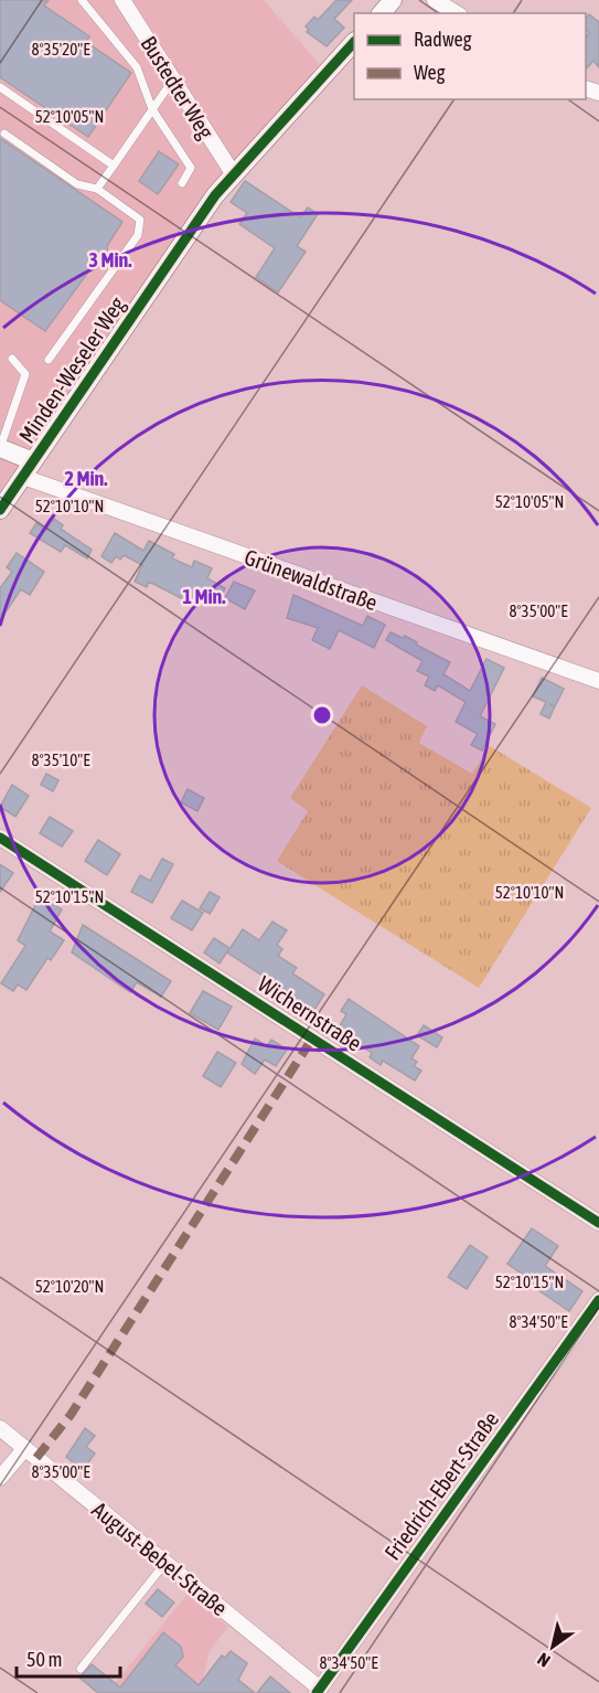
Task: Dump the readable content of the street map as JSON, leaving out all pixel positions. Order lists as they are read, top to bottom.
{
  "streets": {
    "street": [
      "Bustedter Weg",
      "Minden-Weseler Weg",
      "Grünewaldstraße",
      "Wichernstraße",
      "Friedrich-Ebert-Straße",
      "August-Bebel-Straße"
    ]
  },
  "crossings": [
    ["Bustedter Weg", "Minden-Weseler Weg"],
    ["Minden-Weseler Weg", "Grünewaldstraße"],
    ["Friedrich-Ebert-Straße", "August-Bebel-Straße"]
  ],
  "legend": ["Radweg", "Weg"],
  "scale_bar": "50 m",
  "north": "bottom left",
  "coordinates": [
    "8°35'20\"E",
    "52°10'05\"N",
    "52°10'10\"N",
    "8°35'00\"E",
    "8°35'10\"E",
    "52°10'15\"N",
    "52°10'20\"N",
    "8°34'50\"E"
  ],
  "rings": ["3 Min.", "2 Min.", "1 Min."]
}
